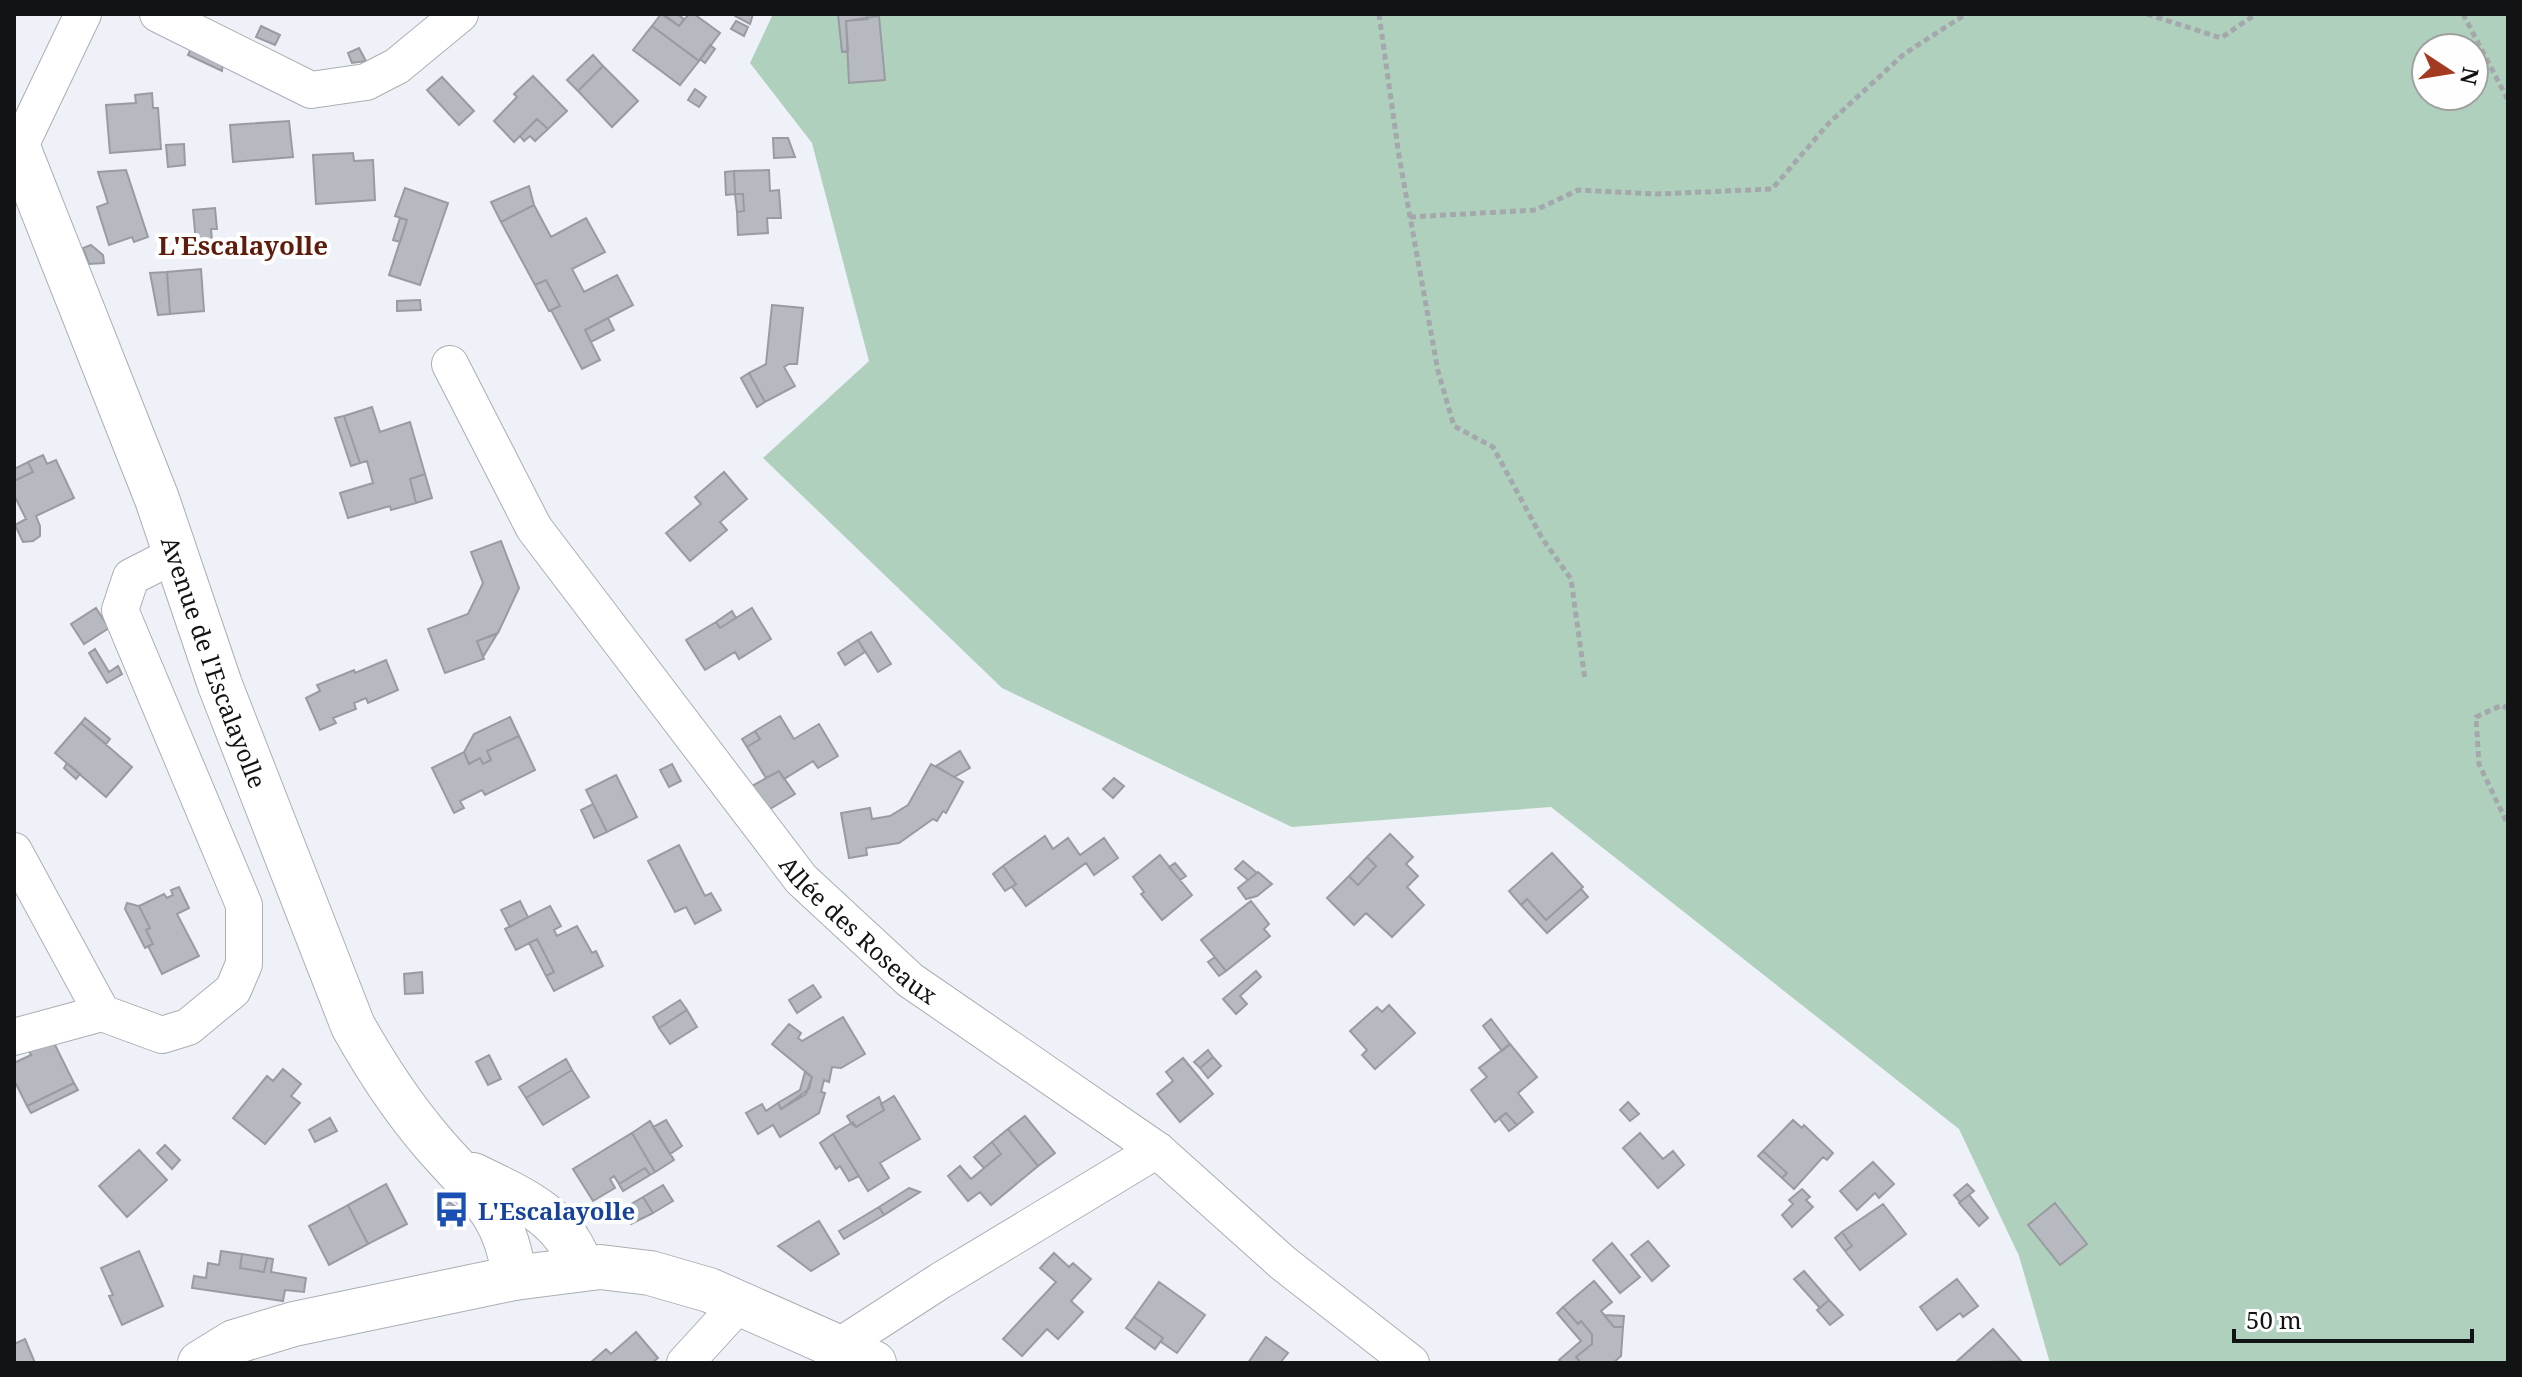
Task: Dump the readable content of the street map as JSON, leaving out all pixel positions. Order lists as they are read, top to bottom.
{
  "streets": {
    "street": ["Avenue de l'Escalayolle", "Allée des Roseaux"]
  },
  "districts": ["L'Escalayolle"],
  "places": {
    "bus stop": ["L'Escalayolle"]
  },
  "scale_bar": "50 m",
  "north": "right"
}
